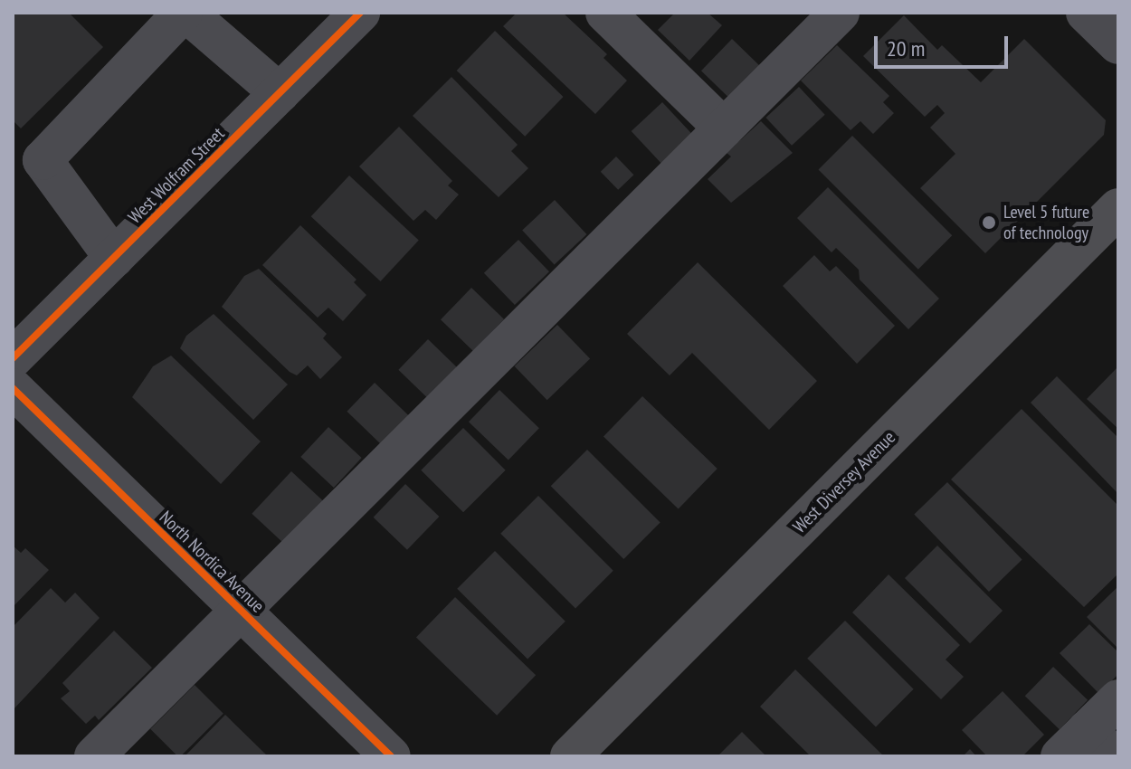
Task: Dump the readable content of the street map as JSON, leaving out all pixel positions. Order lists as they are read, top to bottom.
{
  "streets": {
    "main road": ["West Diversey Avenue"],
    "street": ["West Wolfram Street", "North Nordica Avenue"]
  },
  "places": ["Level 5 future of technology"],
  "scale_bar": "20 m"
}
